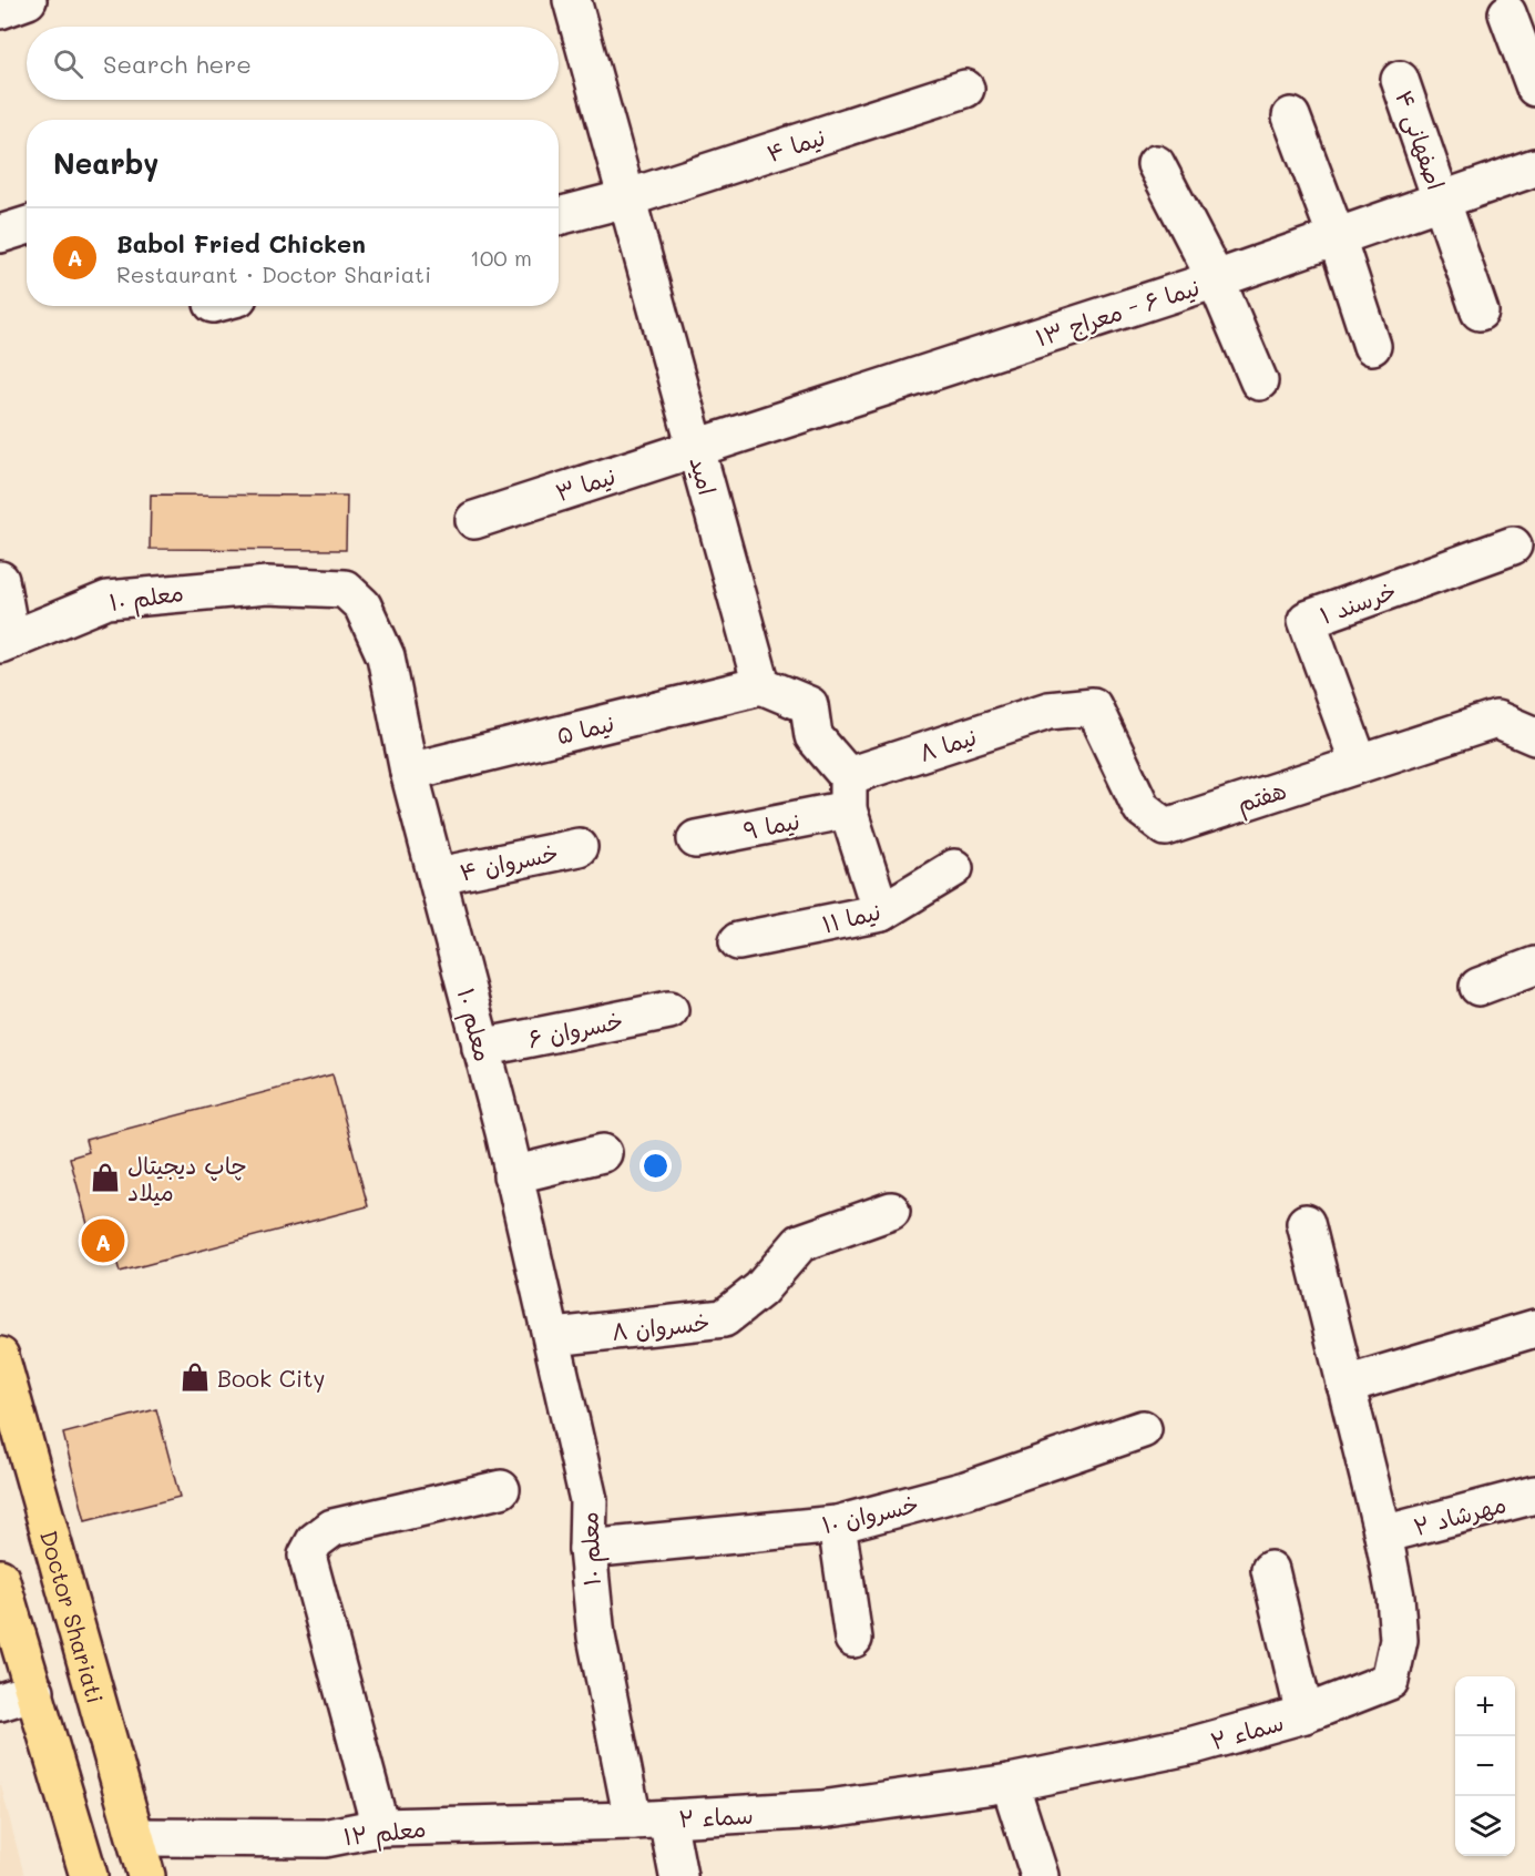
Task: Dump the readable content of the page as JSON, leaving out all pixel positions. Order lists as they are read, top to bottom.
{
  "streets": {
    "main road": ["Doctor Shariati"],
    "street": [
      "اصفهانی ۴",
      "نیما ۴",
      "نیما ۶ - معراج ۱۳",
      "امید",
      "نیما ۳",
      "معلم ۱۰",
      "خرسند ۱",
      "نیما ۵",
      "نیما ۸",
      "هفتم",
      "نیما ۹",
      "خسروان ۴",
      "نیما ۱۱",
      "خسروان ۶",
      "خسروان ۸",
      "خسروان ۱۰",
      "مهرشاد ۲",
      "سماء ۲",
      "معلم ۱۲"
    ]
  },
  "crossings": [
    ["اصفهانی ۴", "نیما ۶ - معراج ۱۳"],
    ["نیما ۴", "امید"],
    ["نیما ۶ - معراج ۱۳", "امید"],
    ["نیما ۶ - معراج ۱۳", "نیما ۳"],
    ["امید", "نیما ۳"],
    ["امید", "نیما ۵"],
    ["معلم ۱۰", "نیما ۵"],
    ["معلم ۱۰", "خسروان ۴"],
    ["معلم ۱۰", "خسروان ۶"],
    ["معلم ۱۰", "خسروان ۸"],
    ["معلم ۱۰", "خسروان ۱۰"],
    ["معلم ۱۰", "سماء ۲"],
    ["معلم ۱۰", "معلم ۱۲"],
    ["خرسند ۱", "هفتم"],
    ["نیما ۸", "هفتم"],
    ["نیما ۸", "نیما ۹"],
    ["مهرشاد ۲", "سماء ۲"],
    ["Doctor Shariati", "معلم ۱۲"],
    ["سماء ۲", "معلم ۱۲"]
  ],
  "places": {
    "shop": ["چاپ دیجیتال میلاد", "Book City"]
  },
  "page": {
    "search": "Search here",
    "heading": "Nearby",
    "list": [
      {
        "mark": "A",
        "name": "Babol Fried Chicken",
        "note": "Restaurant · Doctor Shariati",
        "value": "100 m"
      }
    ],
    "pins": "A",
    "map_buttons": ["+", "−"]
  }
}
